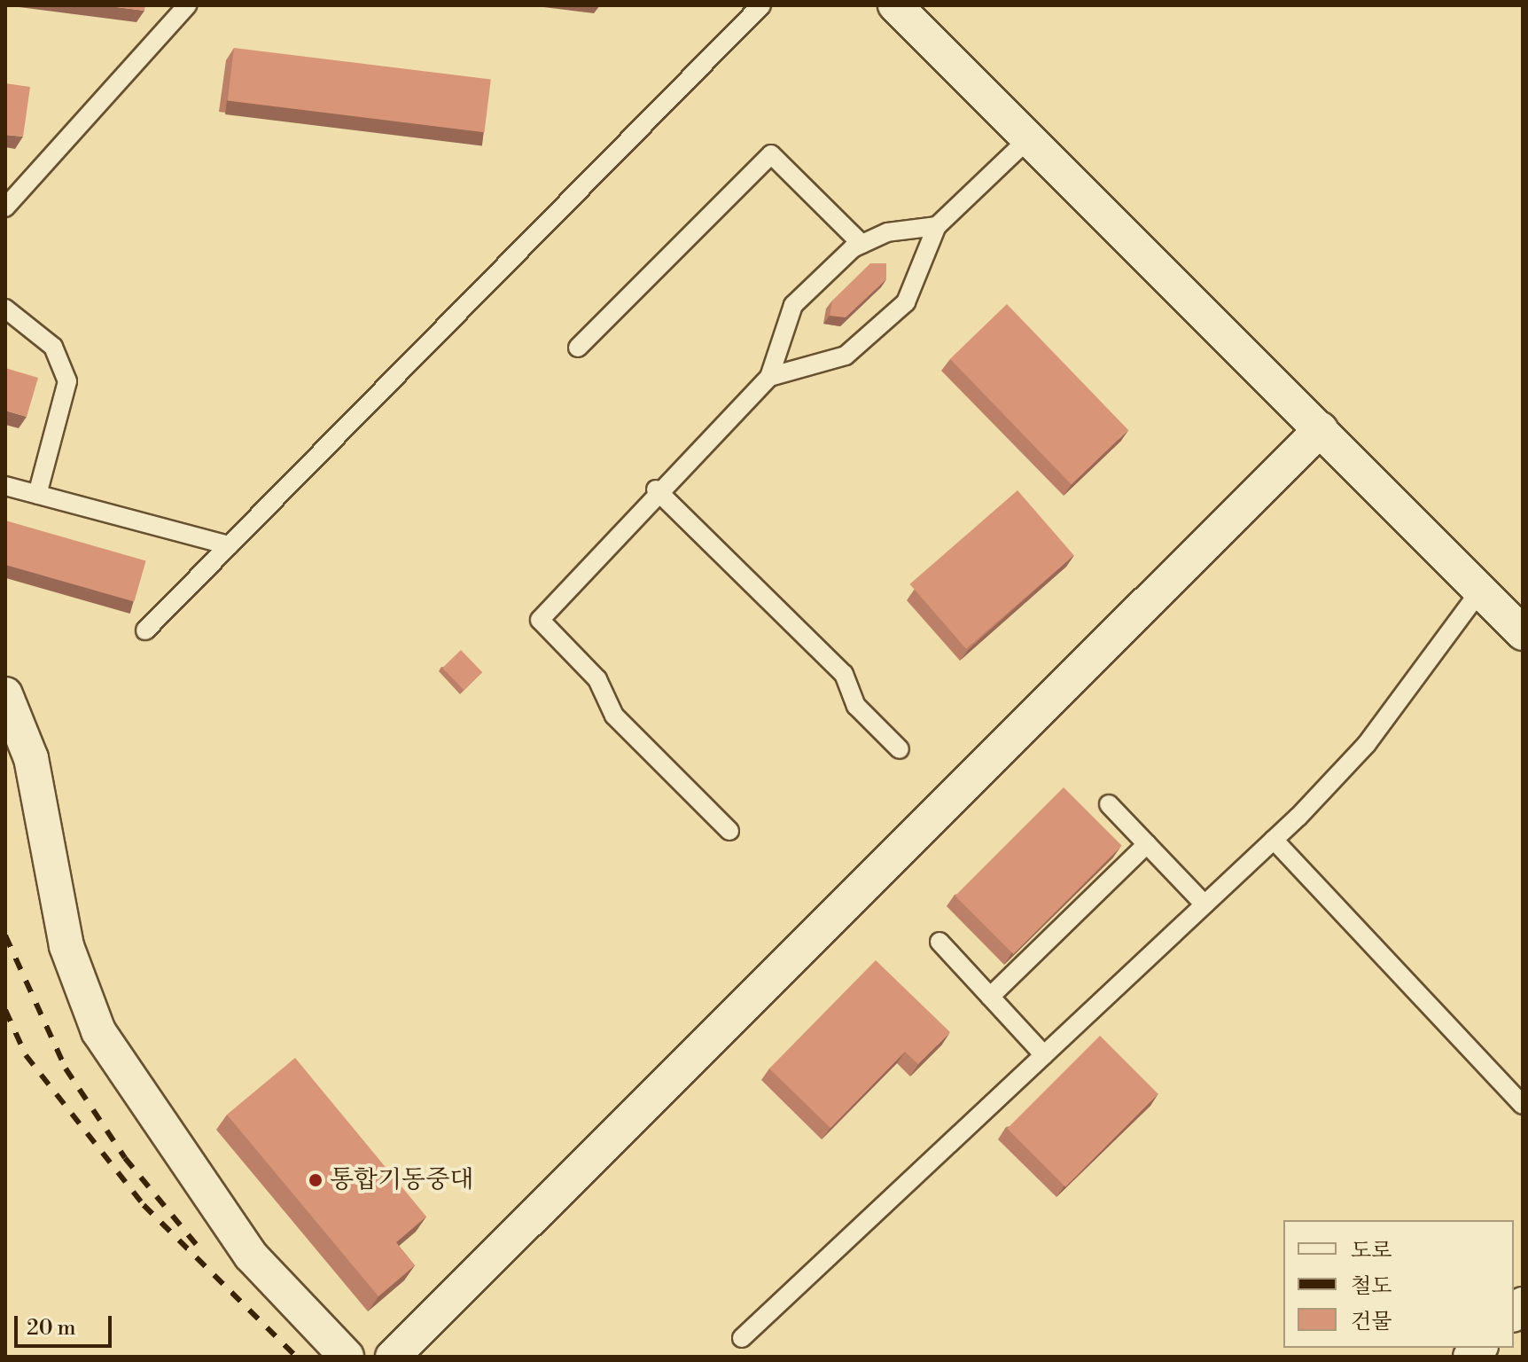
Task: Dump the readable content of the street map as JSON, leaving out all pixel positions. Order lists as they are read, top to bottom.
{
  "places": ["통합기동중대"],
  "legend": ["도로", "철도", "건물"],
  "scale_bar": "20 m"
}
